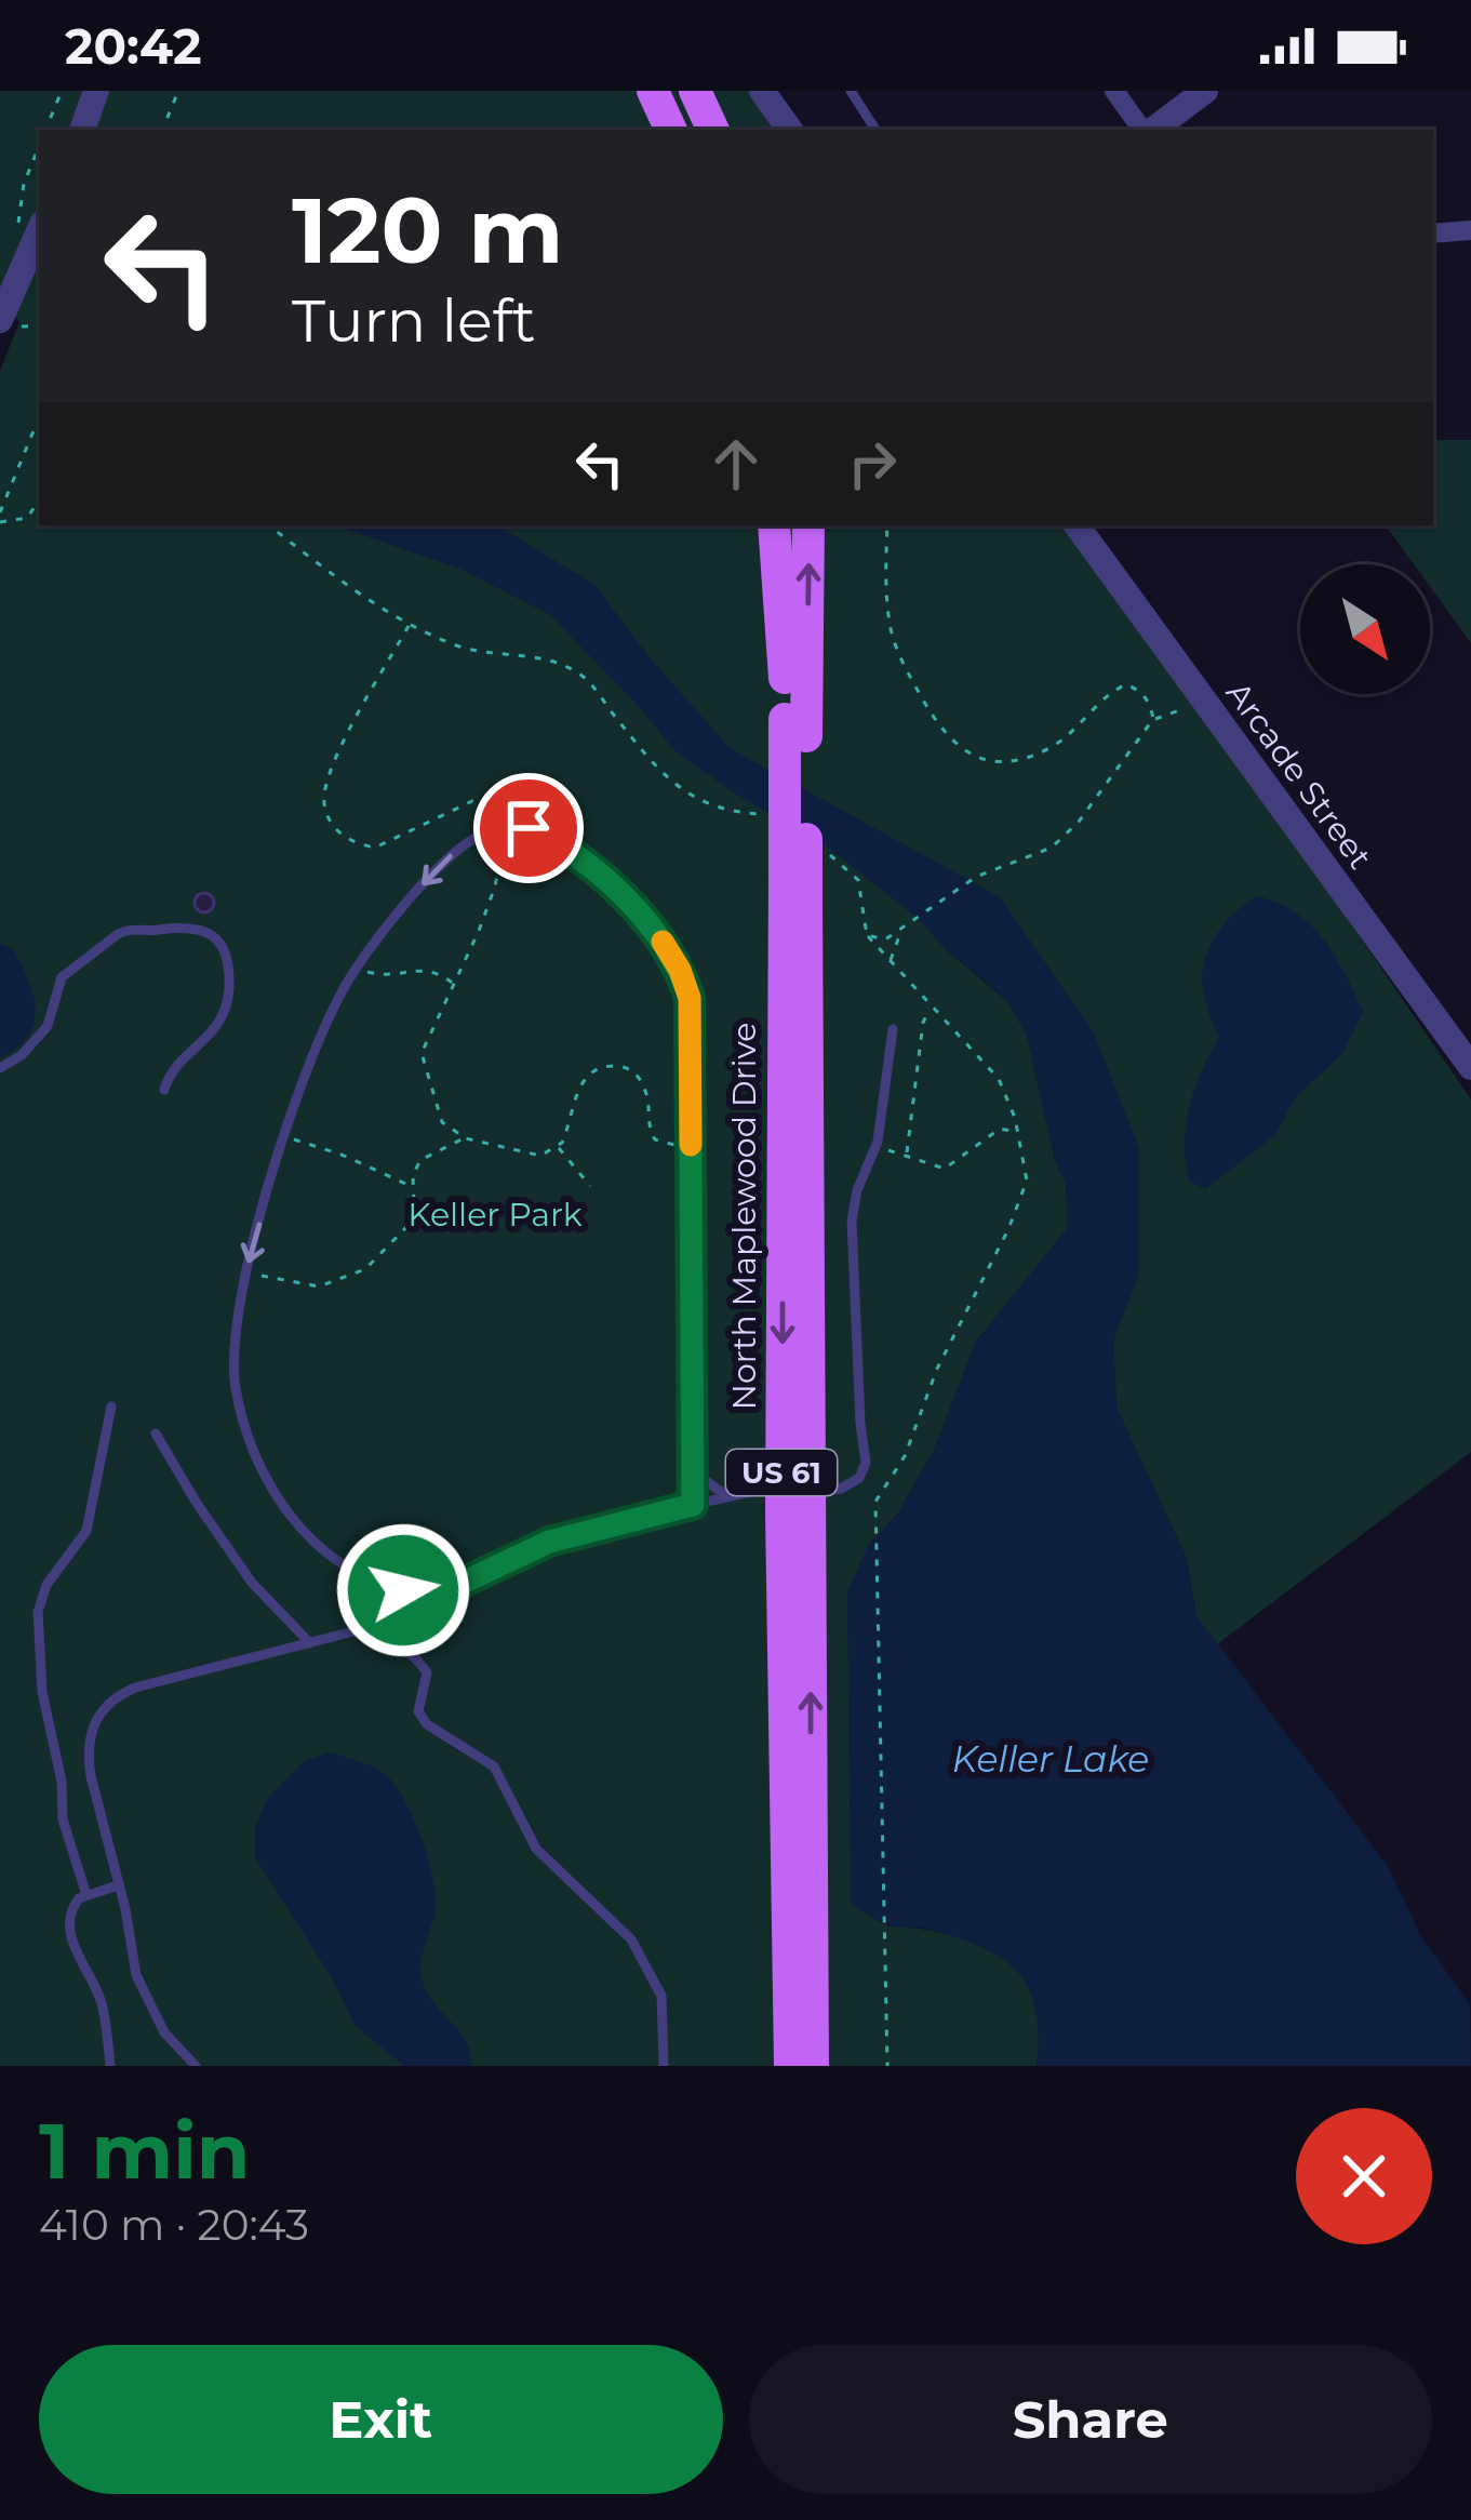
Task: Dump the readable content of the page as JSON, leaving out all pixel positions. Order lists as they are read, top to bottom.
{
  "streets": {
    "main road": ["North Maplewood Drive", "US 61"],
    "street": ["Arcade Street"]
  },
  "water": ["Keller Lake"],
  "parks": ["Keller Park"],
  "north": "bottom right",
  "page": {
    "status": "20:42",
    "turn": ["120 m", "Turn left"],
    "heading": ["1 min", "410 m · 20:43"],
    "buttons": ["Exit", "Share"]
  }
}
